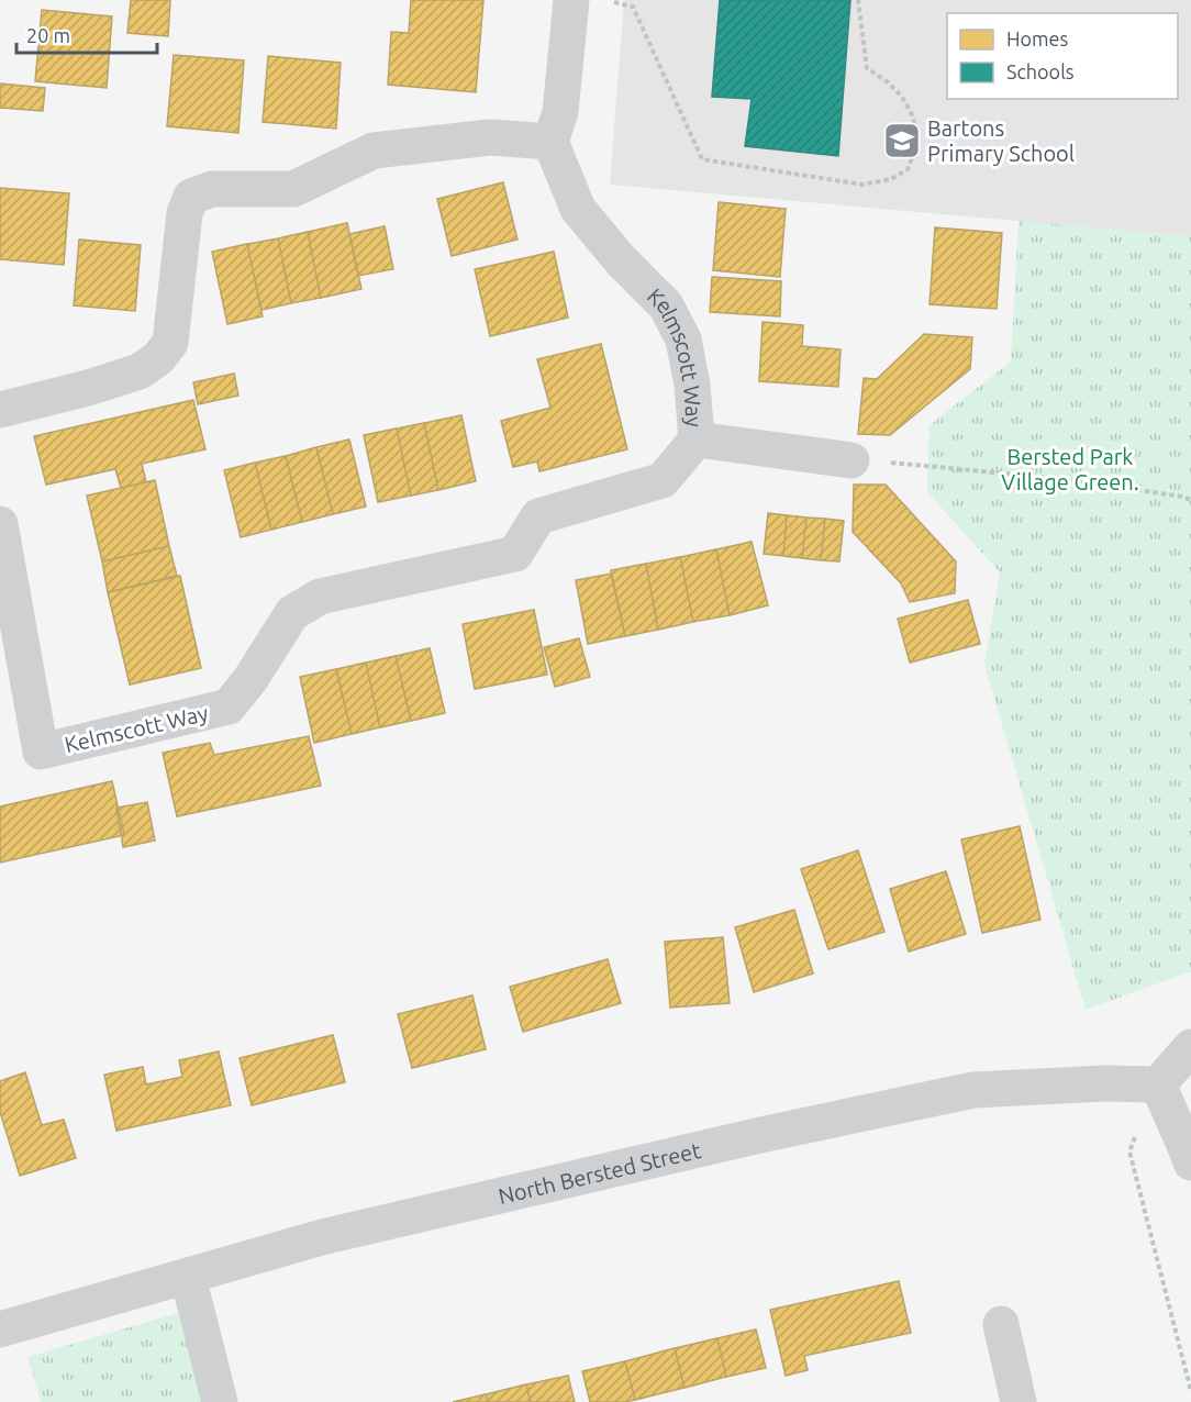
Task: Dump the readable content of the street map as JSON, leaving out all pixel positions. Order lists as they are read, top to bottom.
{
  "streets": {
    "street": ["Kelmscott Way", "North Bersted Street"]
  },
  "parks": ["Bersted Park Village Green."],
  "places": {
    "school or university": ["Bartons Primary School"]
  },
  "legend": ["Homes", "Schools"],
  "scale_bar": "20 m"
}
